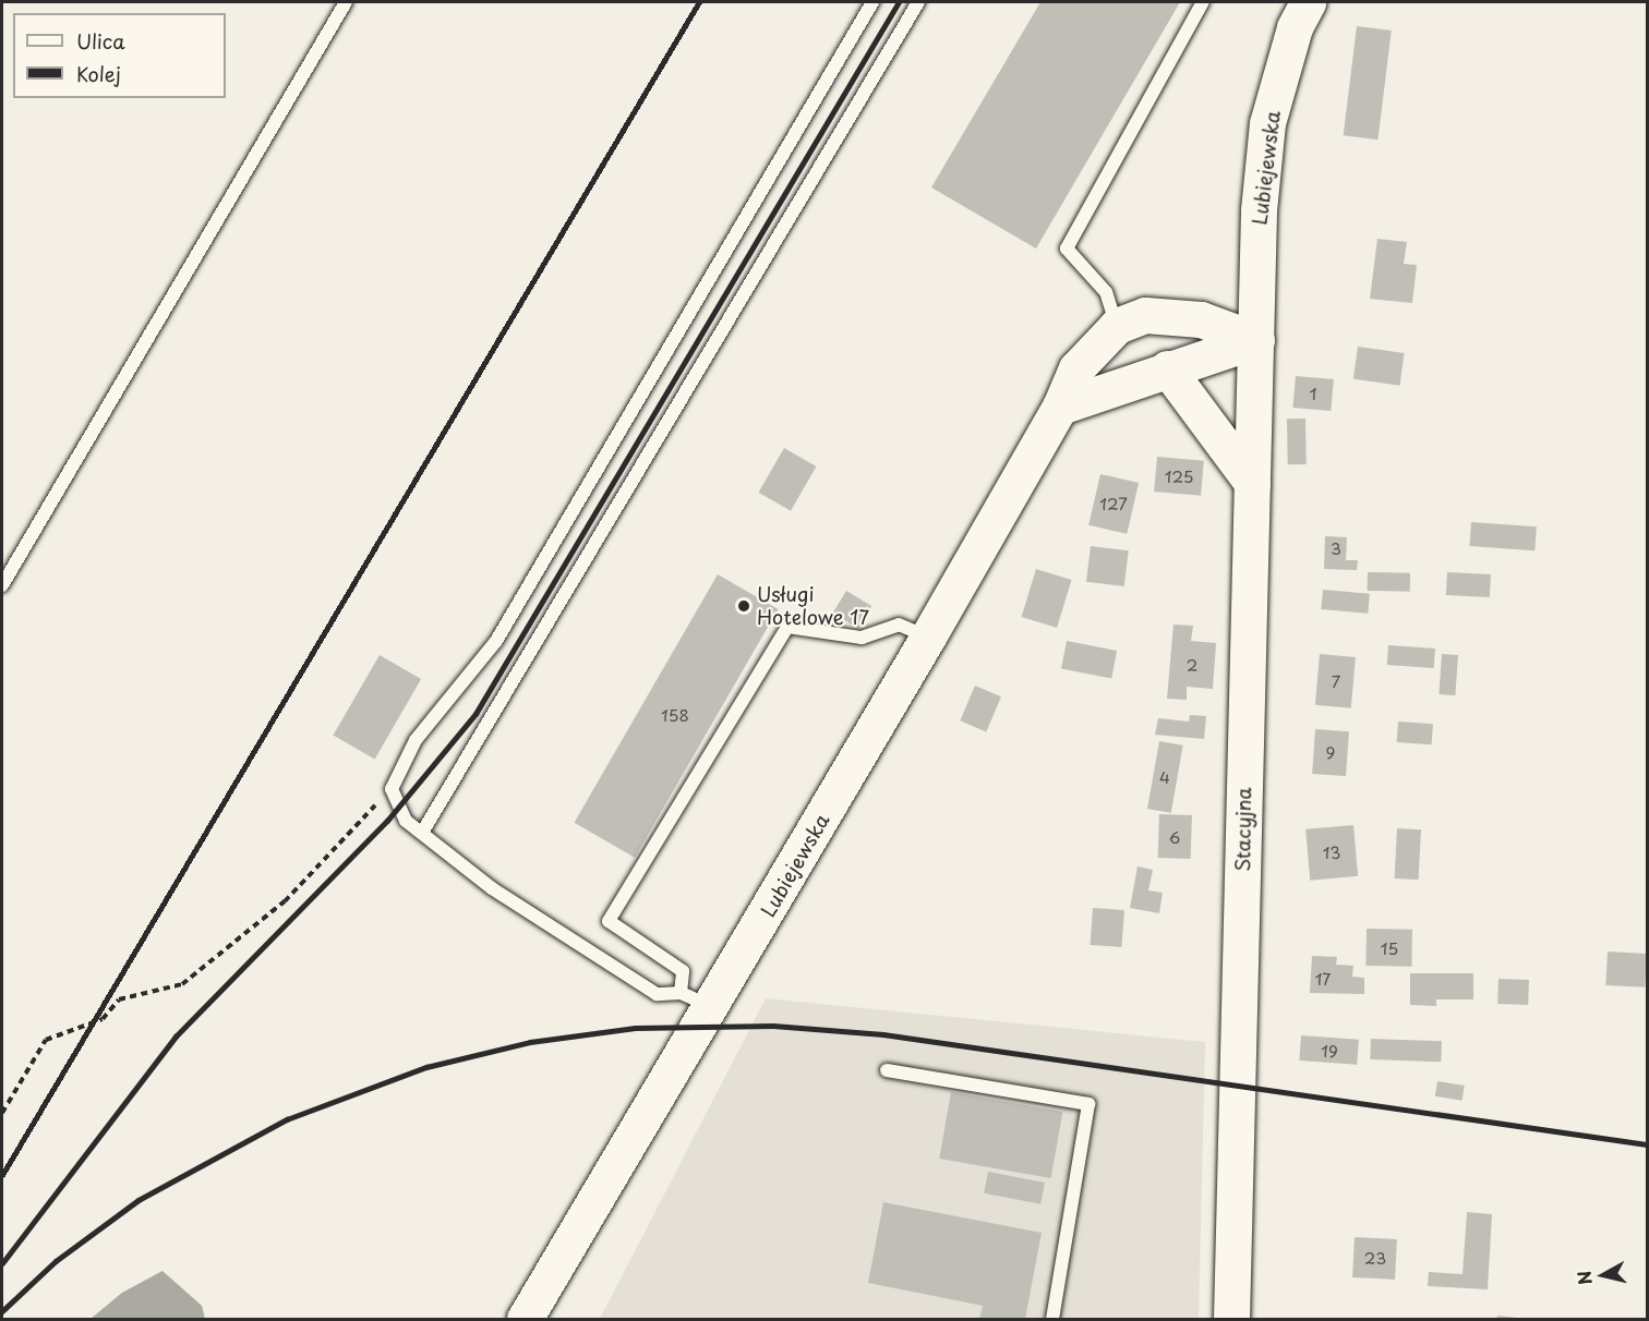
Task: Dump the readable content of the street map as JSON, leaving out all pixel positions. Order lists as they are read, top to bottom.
{
  "streets": {
    "main road": ["Lubiejewska", "Stacyjna"]
  },
  "crossings": [
    ["Lubiejewska", "Stacyjna"]
  ],
  "places": ["Usługi Hotelowe 17"],
  "house_numbers": [
    "1",
    "125",
    "127",
    "3",
    "2",
    "7",
    "158",
    "9",
    "4",
    "6",
    "13",
    "15",
    "17",
    "19",
    "23"
  ],
  "legend": ["Ulica", "Kolej"],
  "north": "left"
}
